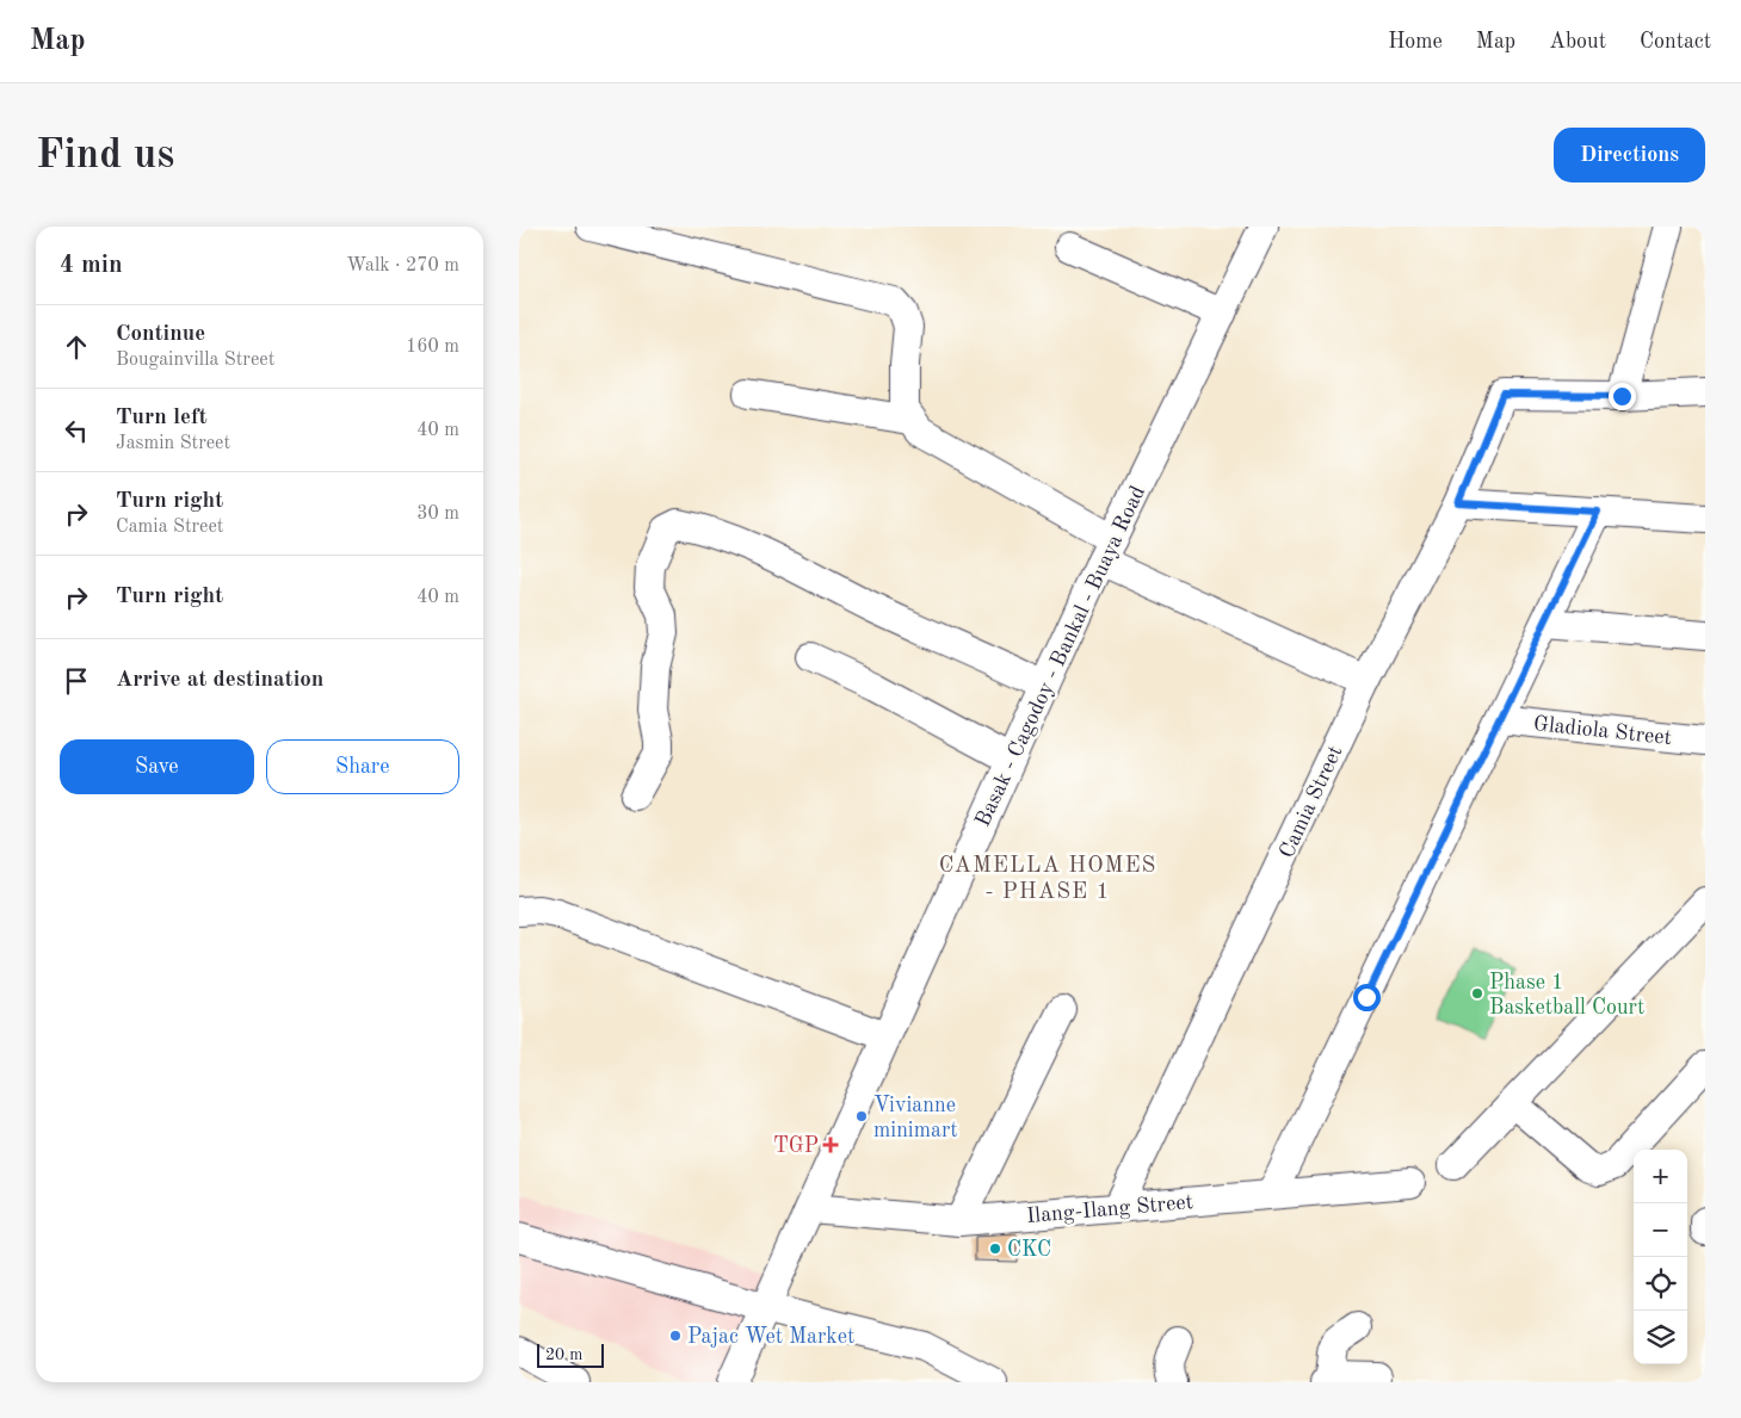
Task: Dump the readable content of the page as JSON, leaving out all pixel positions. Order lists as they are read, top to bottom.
{
  "streets": {
    "street": [
      "Basak - Cagodoy - Bankal - Buaya Road",
      "Gladiola Street",
      "Camia Street",
      "Ilang-Ilang Street"
    ]
  },
  "crossings": [
    ["Basak - Cagodoy - Bankal - Buaya Road", "Ilang-Ilang Street"],
    ["Camia Street", "Ilang-Ilang Street"]
  ],
  "districts": ["CAMELLA HOMES - PHASE 1"],
  "places": {
    "other": [
      "Phase 1 Basketball Court",
      "Vivianne minimart",
      "CKC",
      "Pajac Wet Market"
    ],
    "health": ["TGP"]
  },
  "scale_bar": "20 m",
  "page": {
    "header": "Map",
    "nav": [
      "Home",
      "Map",
      "About",
      "Contact"
    ],
    "buttons": [
      "Directions",
      ["Save", "Share"]
    ],
    "title": "Find us",
    "heading": ["4 min", "Walk · 270 m"],
    "list": [
      ["Continue", "Bougainvilla Street", "160 m"],
      ["Turn left", "Jasmin Street", "40 m"],
      ["Turn right", "Camia Street", "30 m"],
      ["Turn right", "40 m"],
      "Arrive at destination"
    ],
    "map_buttons": ["+", "−"],
    "scale": "20 m"
  }
}
